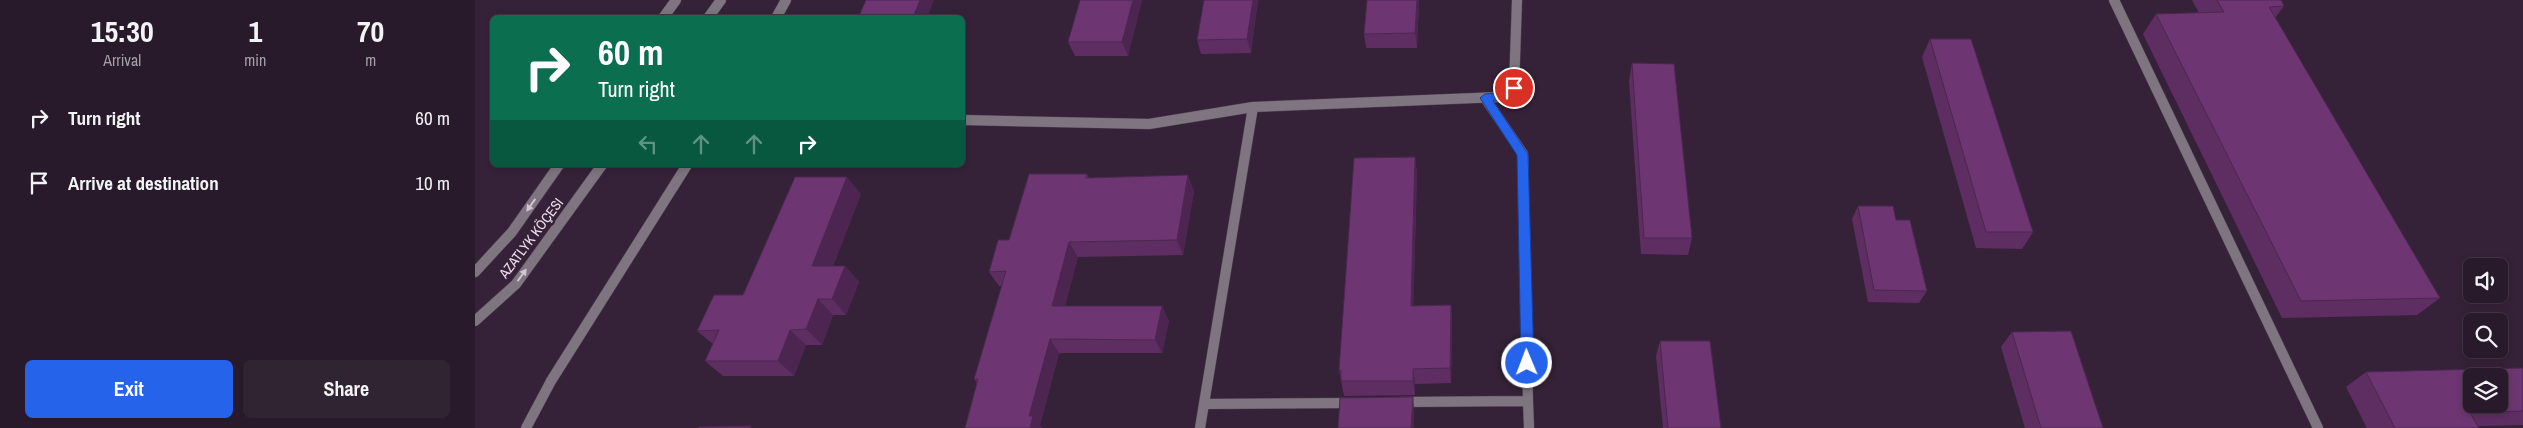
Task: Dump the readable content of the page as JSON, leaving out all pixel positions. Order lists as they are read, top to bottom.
{
  "streets": {
    "street": ["AZATLYK KÖÇESI"]
  },
  "page": {
    "eta": [
      "15:30",
      "Arrival",
      "1",
      "min",
      "70",
      "m"
    ],
    "turn": ["60 m", "Turn right"],
    "list": [
      {
        "name": "Turn right",
        "value": "60 m"
      },
      {
        "name": "Arrive at destination",
        "value": "10 m"
      }
    ],
    "buttons": ["Exit", "Share"]
  }
}
